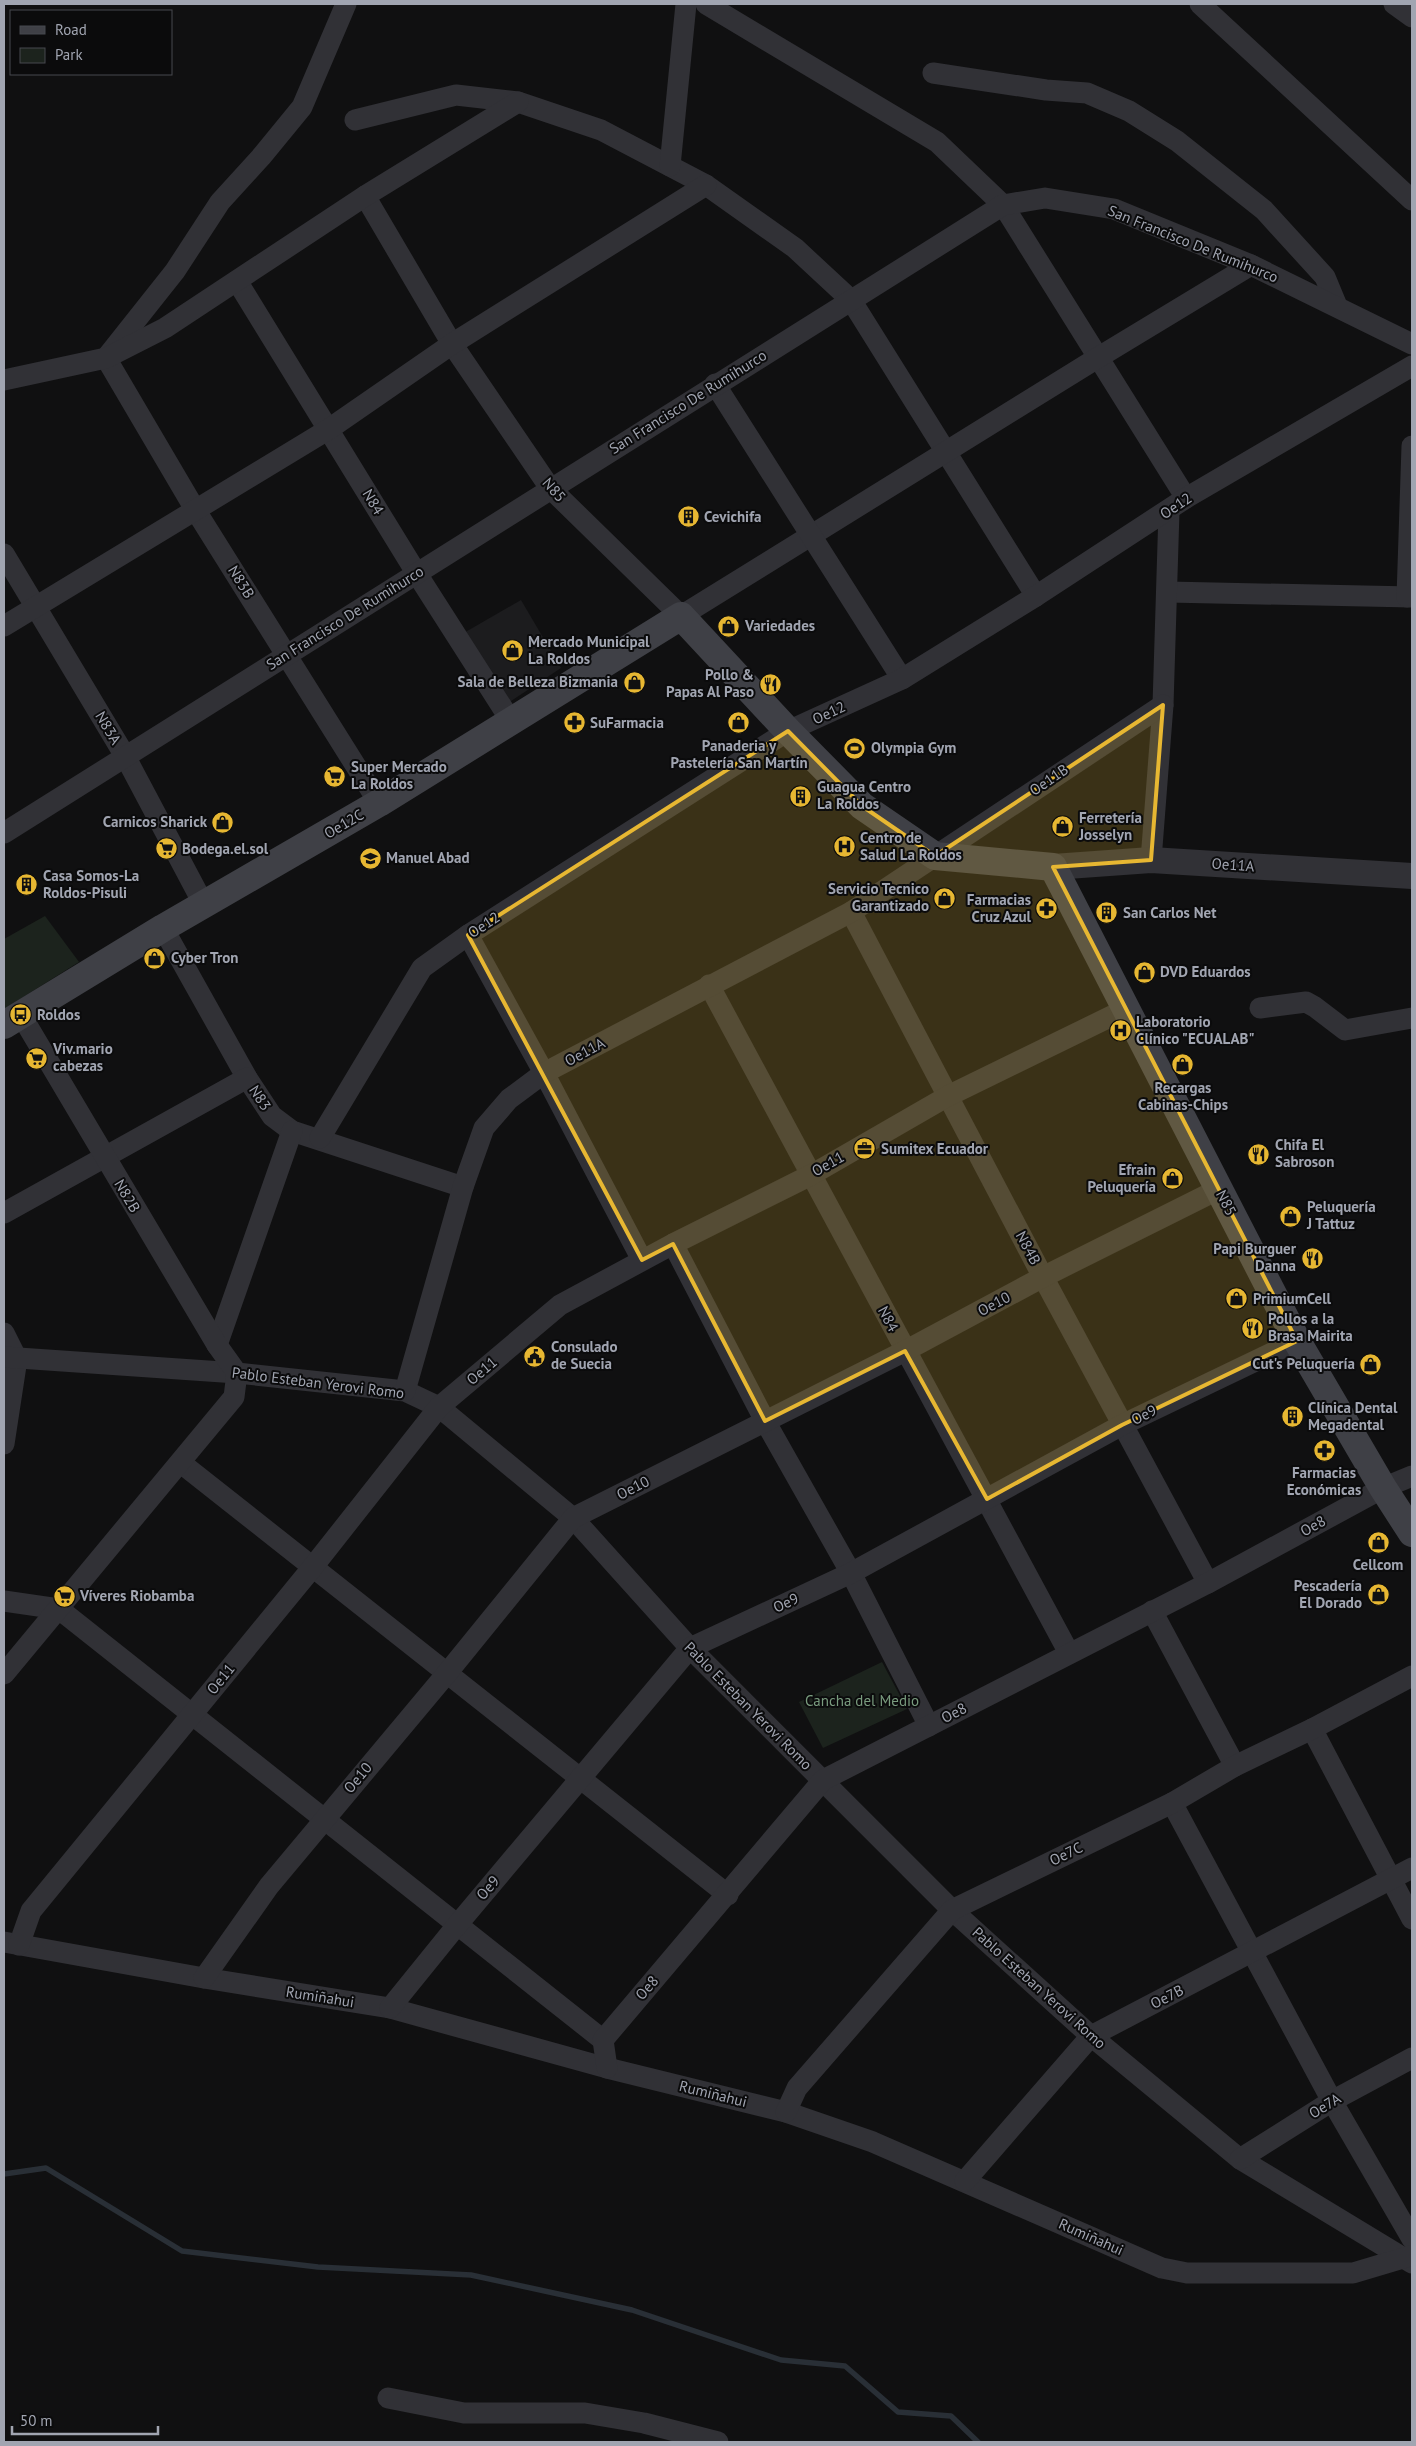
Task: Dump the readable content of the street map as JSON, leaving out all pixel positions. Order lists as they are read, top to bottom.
{
  "streets": {
    "main road": ["N85", "Oe12C"],
    "street": [
      "San Francisco De Rumihurco",
      "N84",
      "Oe12",
      "N83B",
      "N83A",
      "Oe11B",
      "Oe11A",
      "N83",
      "Oe11",
      "N82B",
      "N84B",
      "Oe10",
      "Pablo Esteban Yerovi Romo",
      "Oe9",
      "Oe8",
      "Oe7C",
      "Rumiñahui",
      "Oe7B",
      "Oe7A"
    ]
  },
  "crossings": [
    ["San Francisco De Rumihurco", "N85"],
    ["San Francisco De Rumihurco", "N84"],
    ["San Francisco De Rumihurco", "N83B"],
    ["San Francisco De Rumihurco", "N83A"],
    ["N85", "Oe12C"],
    ["N85", "Oe11A"],
    ["N85", "Oe11"],
    ["N85", "Oe10"],
    ["N85", "Oe9"],
    ["N85", "Oe8"],
    ["N84", "Oe12C"],
    ["N84", "Oe11A"],
    ["N84", "Oe11"],
    ["N84", "Oe10"],
    ["N84", "Oe9"],
    ["N84", "Oe8"],
    ["Oe12", "N83"],
    ["N83B", "Oe12C"],
    ["N83A", "Oe12C"],
    ["Oe11B", "Oe11A"],
    ["Oe12C", "N83"],
    ["Oe12C", "N82B"],
    ["Oe11A", "N83"],
    ["Oe11A", "N84B"],
    ["Oe11A", "Pablo Esteban Yerovi Romo"],
    ["Oe11", "N84B"],
    ["Oe11", "Pablo Esteban Yerovi Romo"],
    ["Oe11", "Rumiñahui"],
    ["N82B", "Pablo Esteban Yerovi Romo"],
    ["N84B", "Oe10"],
    ["N84B", "Oe9"],
    ["N84B", "Oe8"],
    ["Oe10", "Pablo Esteban Yerovi Romo"],
    ["Oe10", "Rumiñahui"],
    ["Pablo Esteban Yerovi Romo", "Oe9"],
    ["Pablo Esteban Yerovi Romo", "Oe8"],
    ["Pablo Esteban Yerovi Romo", "Oe7C"],
    ["Pablo Esteban Yerovi Romo", "Rumiñahui"],
    ["Pablo Esteban Yerovi Romo", "Oe7B"],
    ["Pablo Esteban Yerovi Romo", "Oe7A"],
    ["Oe9", "Rumiñahui"],
    ["Oe7C", "Rumiñahui"],
    ["Rumiñahui", "Oe7B"]
  ],
  "parks": ["Cancha del Medio"],
  "places": {
    "building": [
      "Cevichifa",
      "Guagua Centro La Roldos",
      "Casa Somos-La Roldos-Pisuli",
      "San Carlos Net",
      "Clínica Dental Megadental"
    ],
    "shop": [
      "Variedades",
      "Mercado Municipal La Roldos",
      "Sala de Belleza Bizmania",
      "Panaderia y Pastelería San Martín",
      "Carnicos Sharick",
      "Ferretería Josselyn",
      "Servicio Tecnico Garantizado",
      "Cyber Tron",
      "DVD Eduardos",
      "Recargas Cabinas-Chips",
      "Efrain Peluquería",
      "Peluquería J Tattuz",
      "PrimiumCell",
      "Cut's Peluquería",
      "Cellcom",
      "Pescadería El Dorado"
    ],
    "restaurant": [
      "Pollo & Papas Al Paso",
      "Chifa El Sabroson",
      "Papi Burguer Danna",
      "Pollos a la Brasa Mairita"
    ],
    "pharmacy": ["SuFarmacia", "Farmacias Cruz Azul", "Farmacias Económicas"],
    "sports": ["Olympia Gym"],
    "supermarket": [
      "Super Mercado La Roldos",
      "Bodega.el.sol",
      "Viv.mario cabezas",
      "Víveres Riobamba"
    ],
    "hospital": ["Centro de Salud La Roldos", "Laboratorio Clínico \"ECUALAB\""],
    "school or university": ["Manuel Abad"],
    "bus stop": ["Roldos"],
    "office": ["Sumitex Ecuador"],
    "public building": ["Consulado de Suecia"]
  },
  "legend": ["Road", "Park"],
  "scale_bar": "50 m"
}
